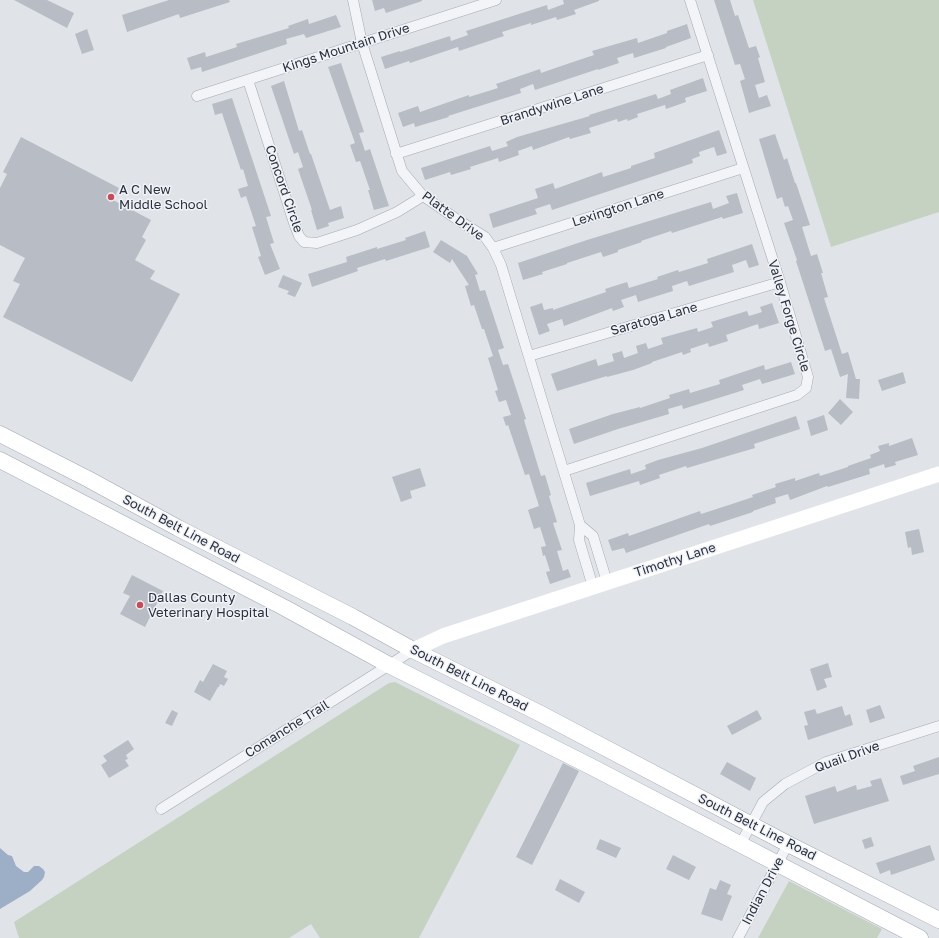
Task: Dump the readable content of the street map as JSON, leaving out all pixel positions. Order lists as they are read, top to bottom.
{
  "streets": {
    "main road": ["South Belt Line Road"],
    "street": [
      "Kings Mountain Drive",
      "Brandywine Lane",
      "Concord Circle",
      "Lexington Lane",
      "Platte Drive",
      "Valley Forge Circle",
      "Saratoga Lane",
      "Timothy Lane",
      "Comanche Trail",
      "Quail Drive",
      "Indian Drive"
    ]
  },
  "crossings": [
    ["Kings Mountain Drive", "Concord Circle"],
    ["Kings Mountain Drive", "Platte Drive"],
    ["Brandywine Lane", "Platte Drive"],
    ["Brandywine Lane", "Valley Forge Circle"],
    ["Concord Circle", "Platte Drive"],
    ["Lexington Lane", "Platte Drive"],
    ["Lexington Lane", "Valley Forge Circle"],
    ["Platte Drive", "Valley Forge Circle"],
    ["Platte Drive", "Saratoga Lane"],
    ["Platte Drive", "Timothy Lane"],
    ["Valley Forge Circle", "Saratoga Lane"],
    ["South Belt Line Road", "Timothy Lane"],
    ["South Belt Line Road", "Comanche Trail"],
    ["South Belt Line Road", "Quail Drive"],
    ["South Belt Line Road", "Indian Drive"],
    ["Timothy Lane", "Comanche Trail"]
  ],
  "places": ["A C New Middle School", "Dallas County Veterinary Hospital"]
}
